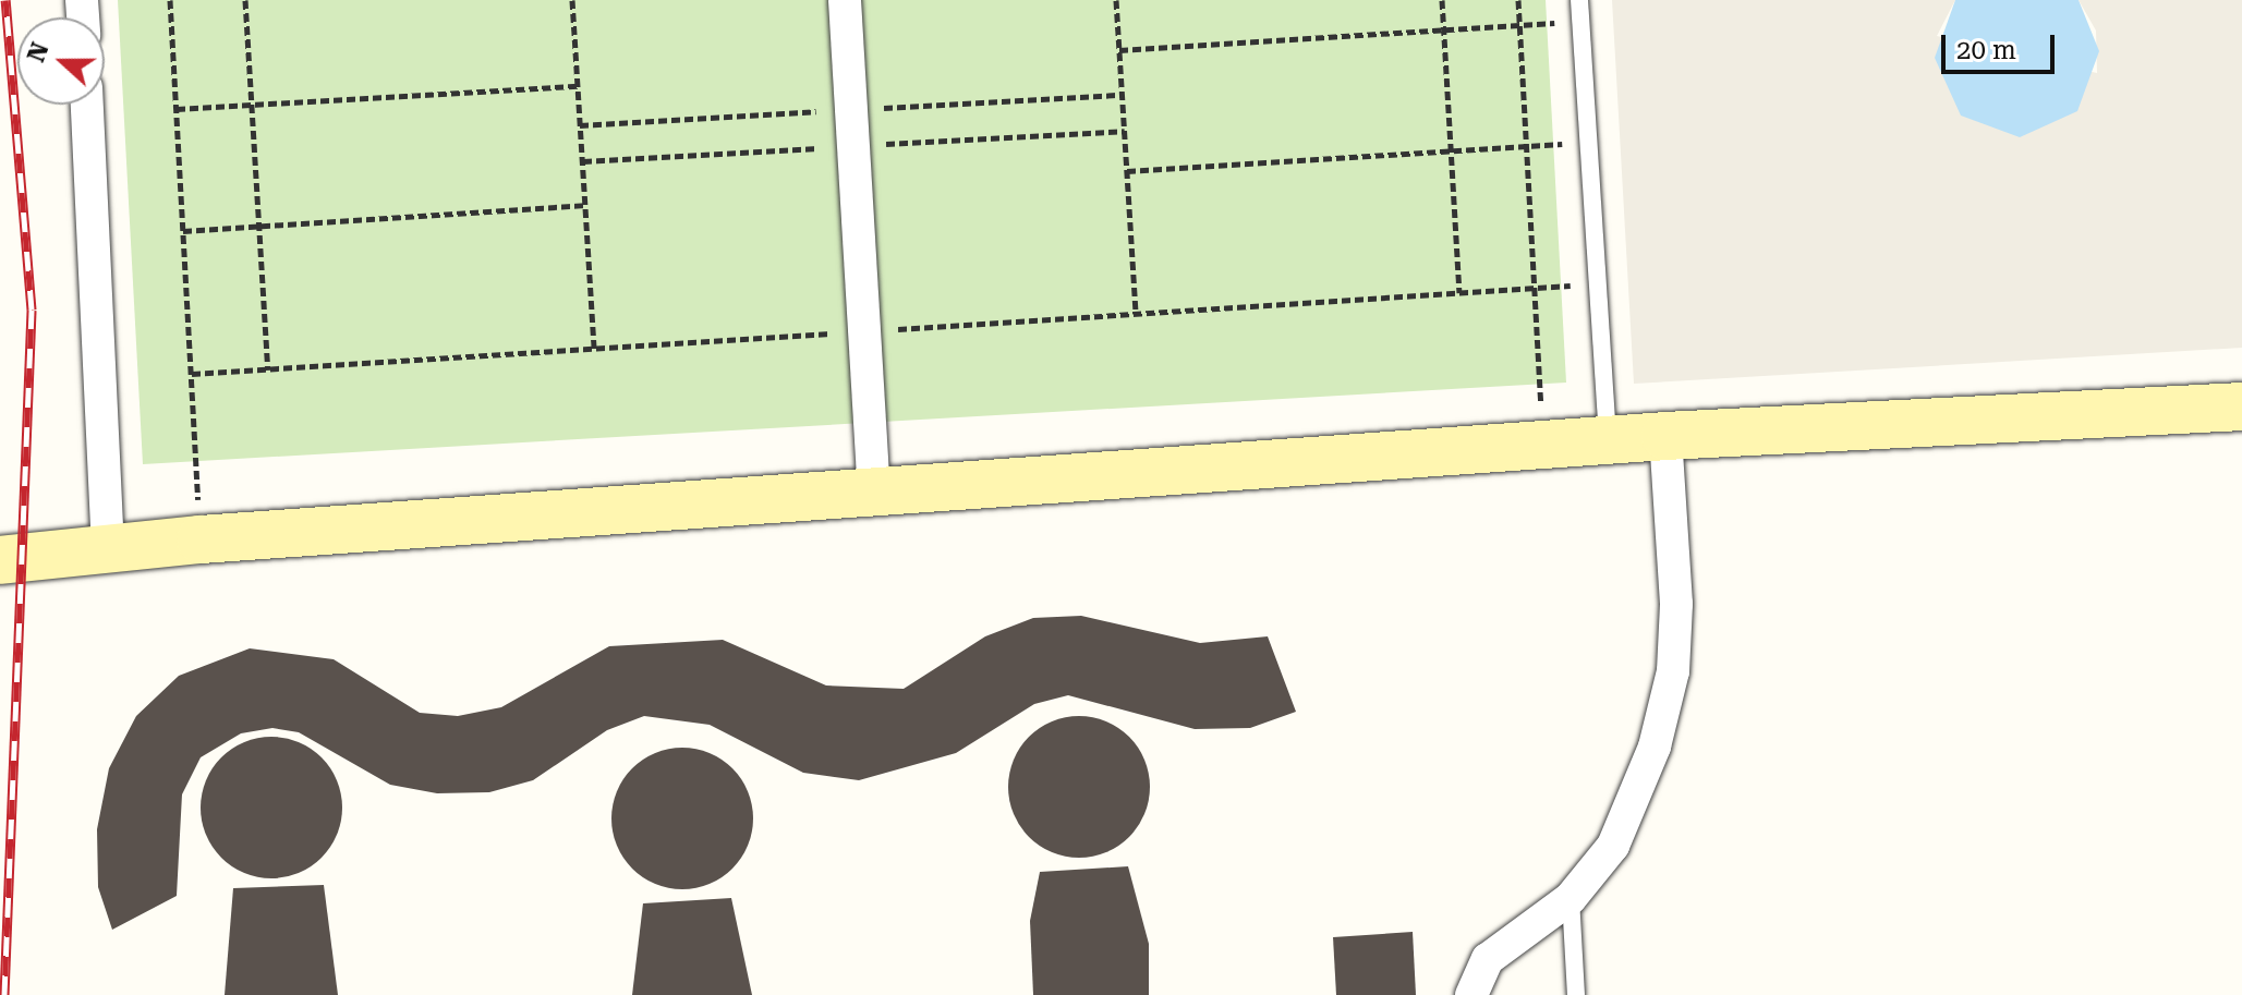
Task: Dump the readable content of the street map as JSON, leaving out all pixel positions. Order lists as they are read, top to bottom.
{
  "scale_bar": "20 m",
  "north": "left"
}
